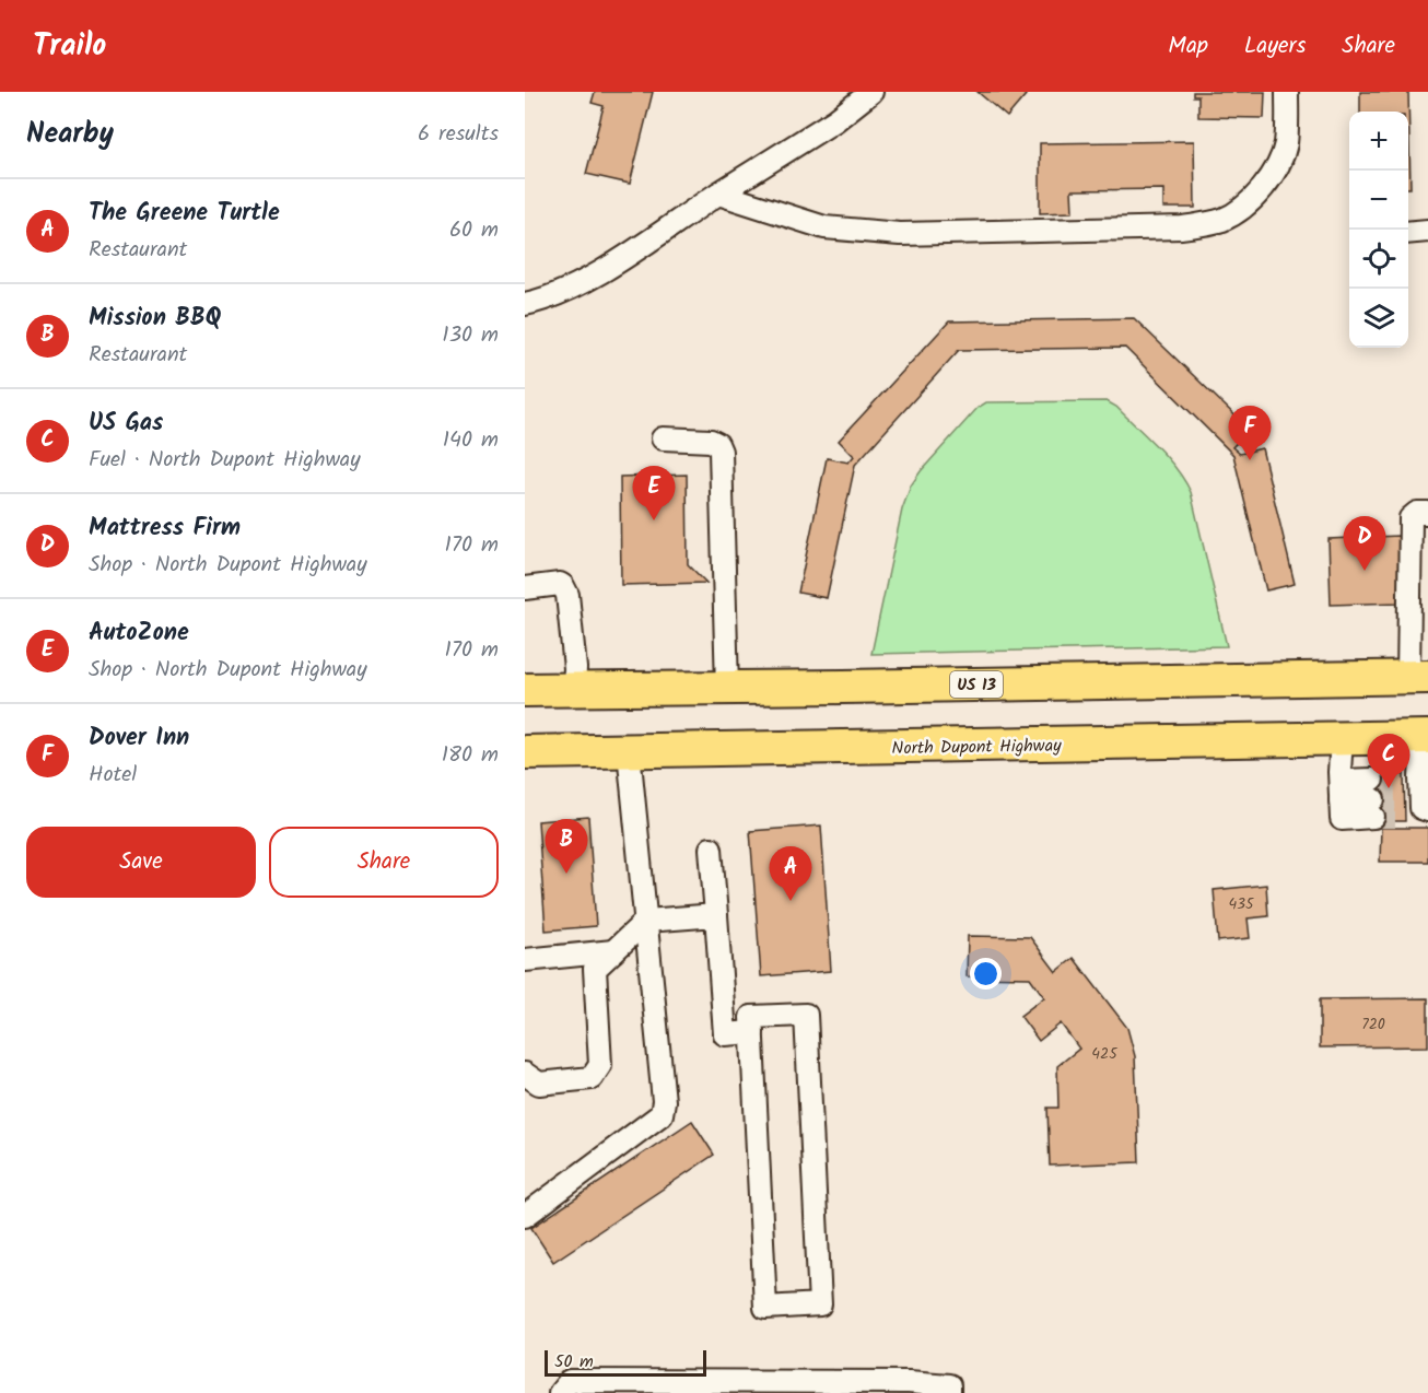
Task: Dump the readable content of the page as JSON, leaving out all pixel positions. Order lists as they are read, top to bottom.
{
  "streets": {
    "highway": ["US 13", "North Dupont Highway"]
  },
  "house_numbers": ["435", "720", "425"],
  "scale_bar": "50 m",
  "page": {
    "header": "Trailo",
    "nav": ["Map", "Layers", "Share"],
    "heading": ["Nearby", "6 results"],
    "map_buttons": ["+", "−"],
    "list": [
      {
        "mark": "A",
        "name": "The Greene Turtle",
        "note": "Restaurant",
        "value": "60 m"
      },
      {
        "mark": "B",
        "name": "Mission BBQ",
        "note": "Restaurant",
        "value": "130 m"
      },
      {
        "mark": "C",
        "name": "US Gas",
        "note": "Fuel · North Dupont Highway",
        "value": "140 m"
      },
      {
        "mark": "D",
        "name": "Mattress Firm",
        "note": "Shop · North Dupont Highway",
        "value": "170 m"
      },
      {
        "mark": "E",
        "name": "AutoZone",
        "note": "Shop · North Dupont Highway",
        "value": "170 m"
      },
      {
        "mark": "F",
        "name": "Dover Inn",
        "note": "Hotel",
        "value": "180 m"
      }
    ],
    "pins": [
      "F",
      "E",
      "D",
      "C",
      "B",
      "A"
    ],
    "buttons": ["Save", "Share"],
    "scale": "50 m"
  }
}
